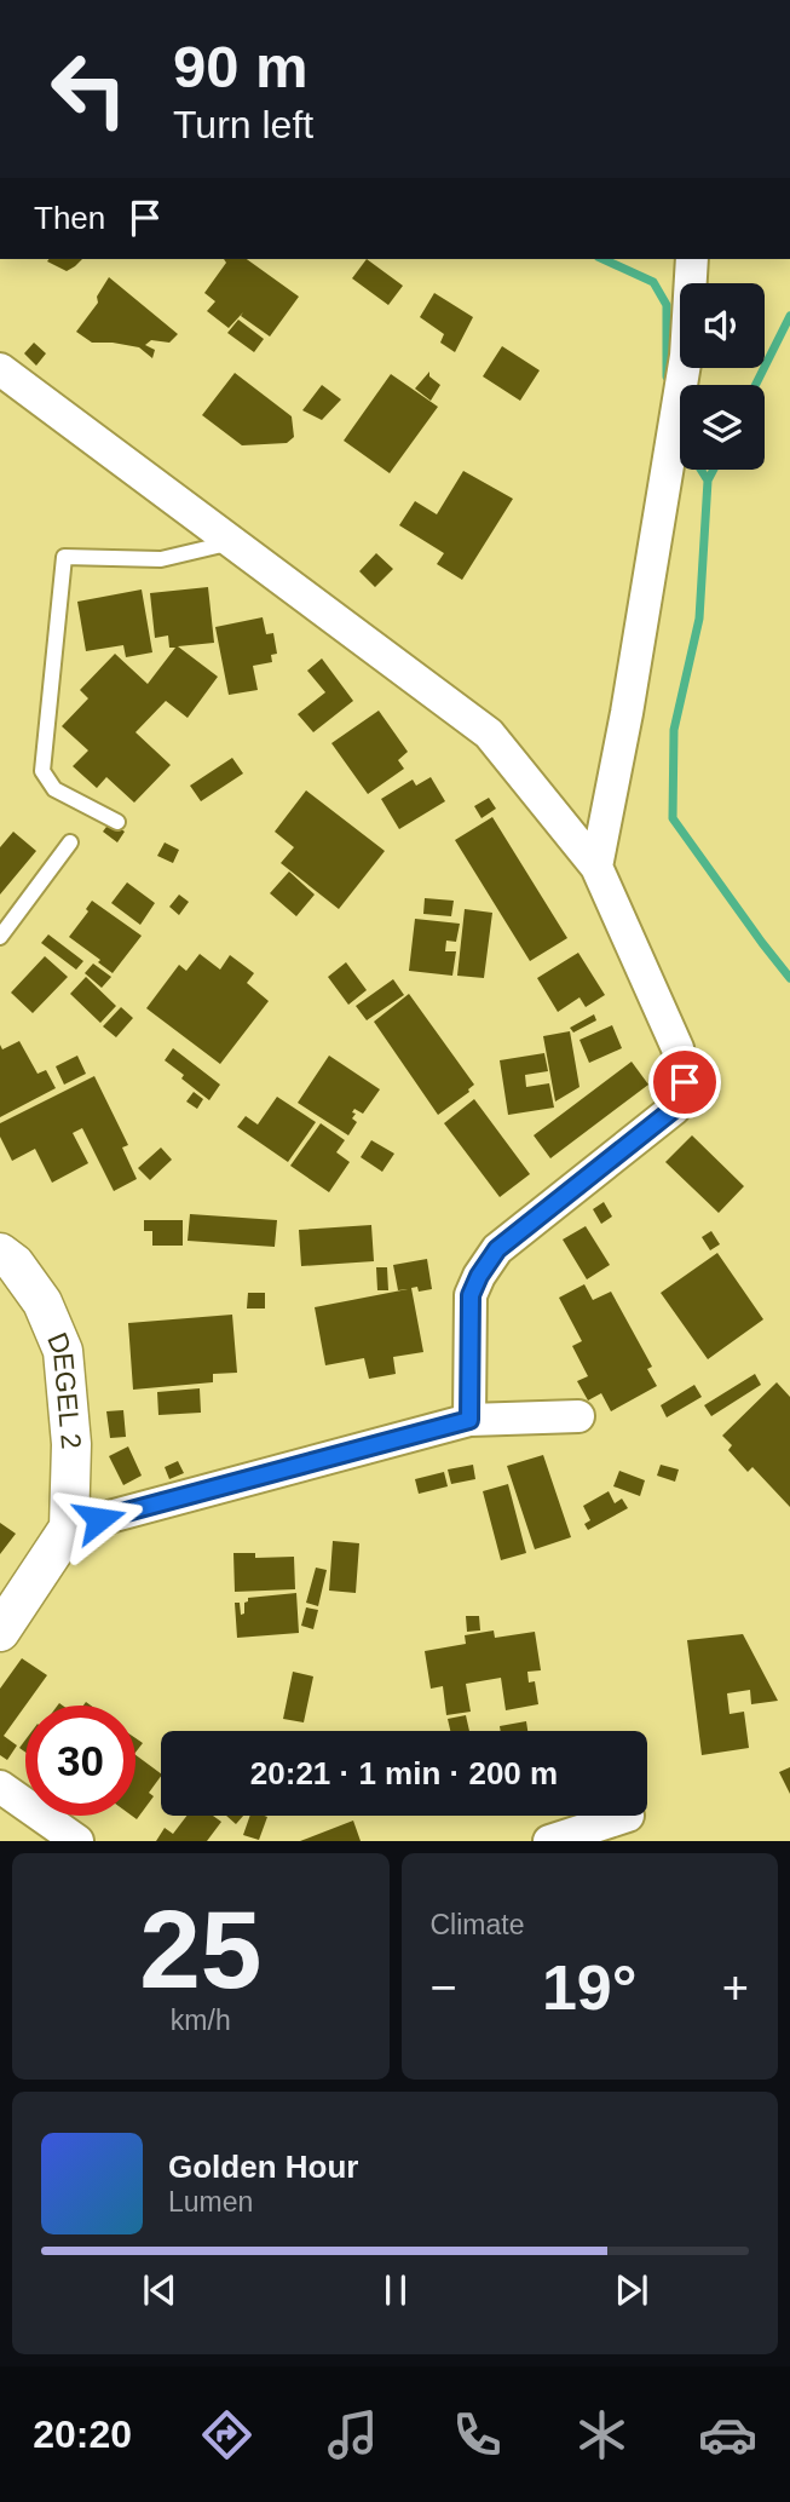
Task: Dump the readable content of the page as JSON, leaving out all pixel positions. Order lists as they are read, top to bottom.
{
  "streets": {
    "street": ["DEGEL 2"]
  },
  "page": {
    "turn": ["90 m", "Turn left"],
    "then": "Then",
    "limit": "30",
    "trip": "20:21 · 1 min · 200 m",
    "tile": [
      ["25", "km/h"],
      "Climate"
    ],
    "heat": ["−", "19°", "+"],
    "song": ["Golden Hour", "Lumen"],
    "tabs": "20:20"
  }
}
